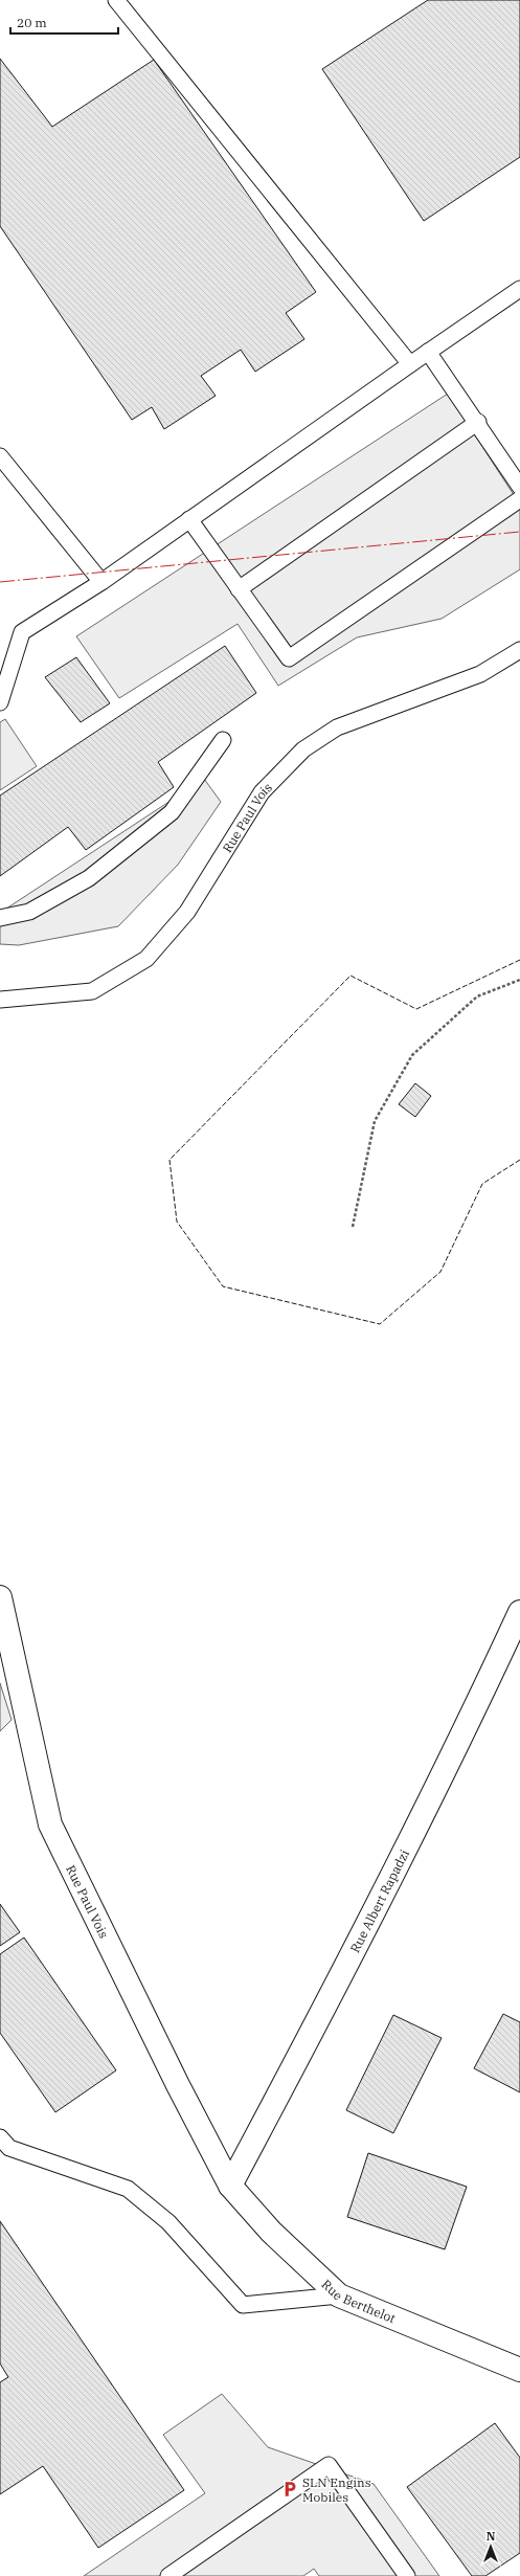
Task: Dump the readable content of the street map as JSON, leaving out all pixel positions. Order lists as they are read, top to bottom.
{
  "streets": {
    "street": ["Rue Paul Vois", "Rue Albert Rapadzi", "Rue Berthelot"]
  },
  "crossings": [
    ["Rue Paul Vois", "Rue Albert Rapadzi"],
    ["Rue Paul Vois", "Rue Berthelot"],
    ["Rue Albert Rapadzi", "Rue Berthelot"]
  ],
  "places": {
    "parking": ["SLN Engins Mobiles"]
  },
  "scale_bar": "20 m",
  "north": "top"
}
